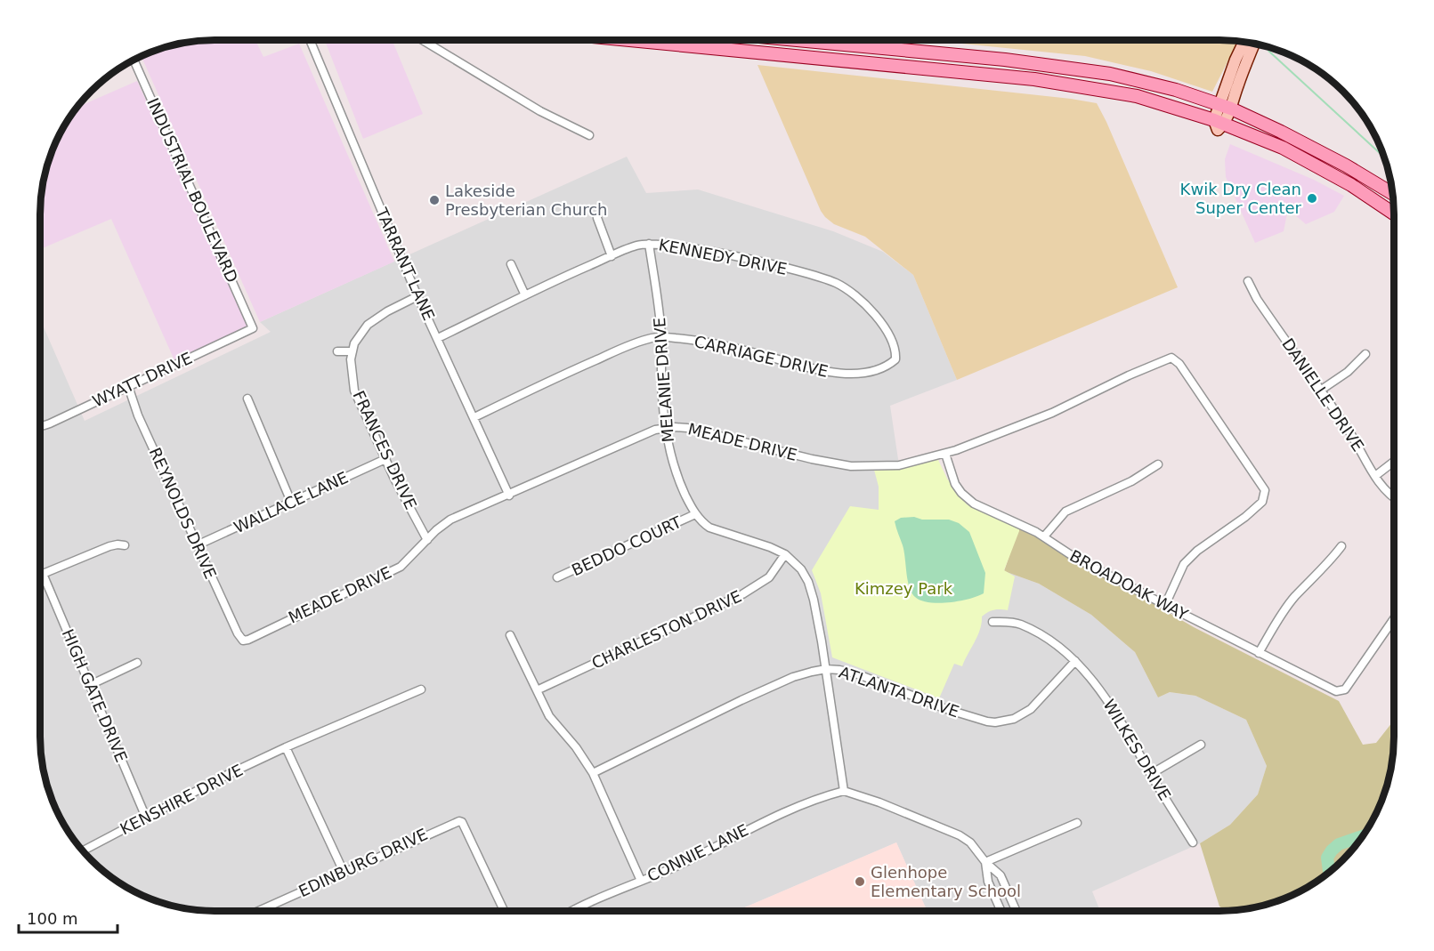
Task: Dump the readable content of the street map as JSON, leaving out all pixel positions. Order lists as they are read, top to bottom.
{
  "streets": {
    "street": [
      "INDUSTRIAL BOULEVARD",
      "KENNEDY DRIVE",
      "TARRANT LANE",
      "CARRIAGE DRIVE",
      "WYATT DRIVE",
      "MELANIE DRIVE",
      "DANIELLE DRIVE",
      "MEADE DRIVE",
      "FRANCES DRIVE",
      "WALLACE LANE",
      "REYNOLDS DRIVE",
      "BEDDO COURT",
      "BROADOAK WAY",
      "CHARLESTON DRIVE",
      "ATLANTA DRIVE",
      "HIGH GATE DRIVE",
      "WILKES DRIVE",
      "KENSHIRE DRIVE",
      "CONNIE LANE",
      "EDINBURG DRIVE"
    ]
  },
  "crossings": [
    ["INDUSTRIAL BOULEVARD", "WYATT DRIVE"],
    ["KENNEDY DRIVE", "TARRANT LANE"],
    ["KENNEDY DRIVE", "CARRIAGE DRIVE"],
    ["KENNEDY DRIVE", "MELANIE DRIVE"],
    ["TARRANT LANE", "CARRIAGE DRIVE"],
    ["TARRANT LANE", "MEADE DRIVE"],
    ["TARRANT LANE", "FRANCES DRIVE"],
    ["CARRIAGE DRIVE", "MELANIE DRIVE"],
    ["WYATT DRIVE", "REYNOLDS DRIVE"],
    ["MELANIE DRIVE", "MEADE DRIVE"],
    ["MELANIE DRIVE", "BEDDO COURT"],
    ["MELANIE DRIVE", "CHARLESTON DRIVE"],
    ["MELANIE DRIVE", "ATLANTA DRIVE"],
    ["MELANIE DRIVE", "CONNIE LANE"],
    ["MEADE DRIVE", "FRANCES DRIVE"],
    ["MEADE DRIVE", "REYNOLDS DRIVE"],
    ["MEADE DRIVE", "BROADOAK WAY"],
    ["FRANCES DRIVE", "WALLACE LANE"],
    ["WALLACE LANE", "REYNOLDS DRIVE"],
    ["ATLANTA DRIVE", "WILKES DRIVE"],
    ["HIGH GATE DRIVE", "KENSHIRE DRIVE"]
  ],
  "parks": ["Kimzey Park"],
  "places": ["Kwik Dry Clean Super Center", "Lakeside Presbyterian Church", "Glenhope Elementary School"],
  "scale_bar": "100 m"
}
